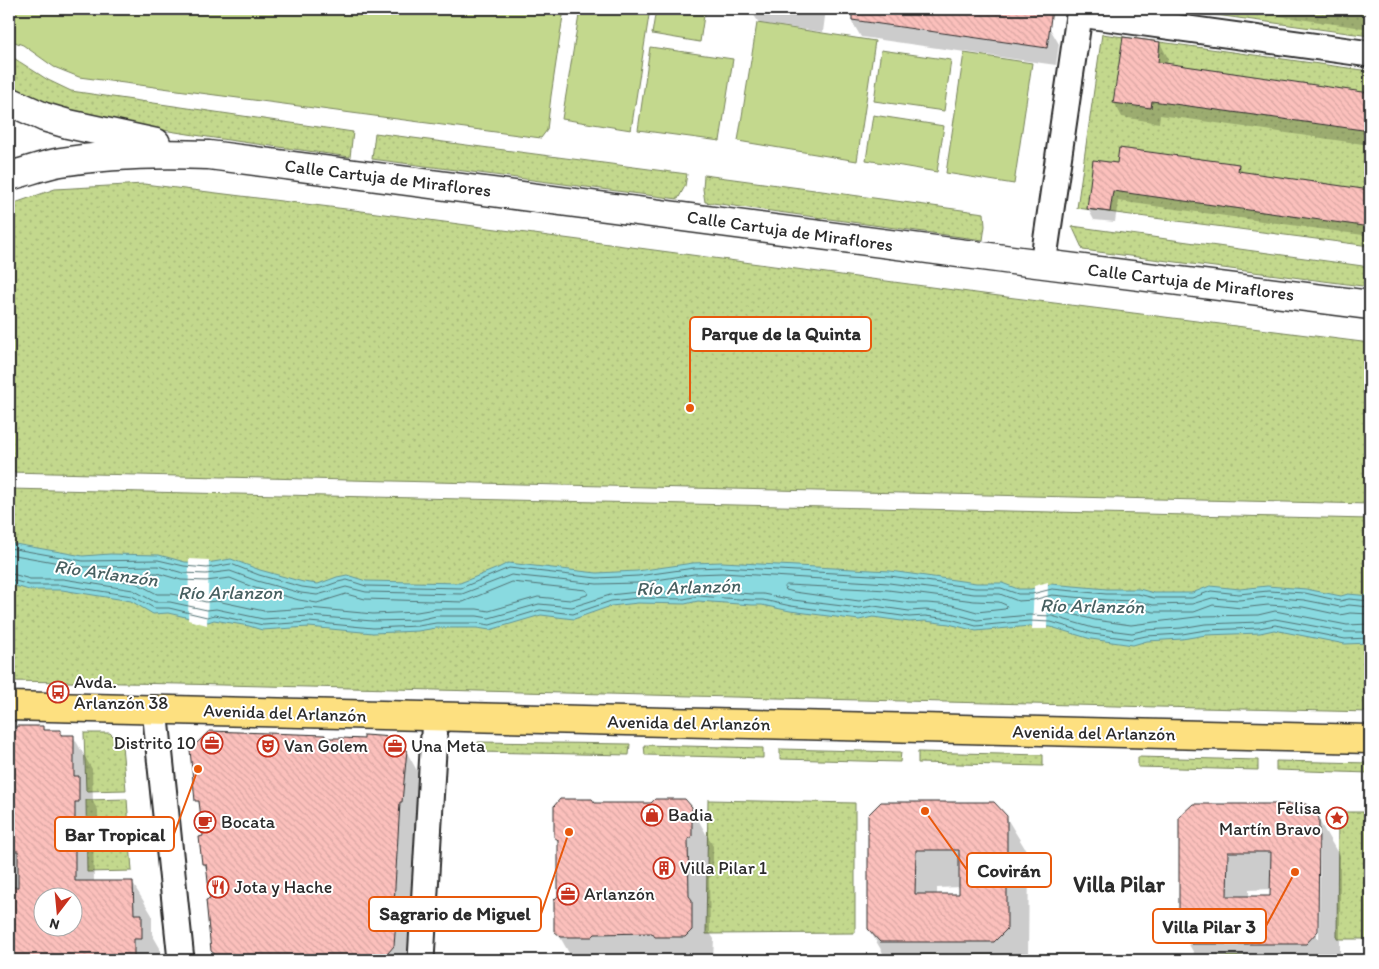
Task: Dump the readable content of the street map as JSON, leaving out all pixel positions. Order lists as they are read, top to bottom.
{
  "streets": {
    "highway": ["Avenida del Arlanzón"],
    "street": ["Calle Cartuja de Miraflores"]
  },
  "districts": ["Villa Pilar"],
  "water": ["Río Arlanzón", "Río Arlanzon"],
  "places": {
    "other": [
      "Parque de la Quinta",
      "Bar Tropical",
      "Covirán",
      "Sagrario de Miguel",
      "Villa Pilar 3"
    ],
    "bus stop": ["Avda. Arlanzón 38"],
    "office": ["Distrito 10", "Una Meta", "Arlanzón"],
    "theatre": ["Van Golem"],
    "shop": ["Badia"],
    "place": ["Felisa Martín Bravo"],
    "cafe": ["Bocata"],
    "building": ["Villa Pilar 1"],
    "restaurant": ["Jota y Hache"]
  },
  "north": "bottom"
}
